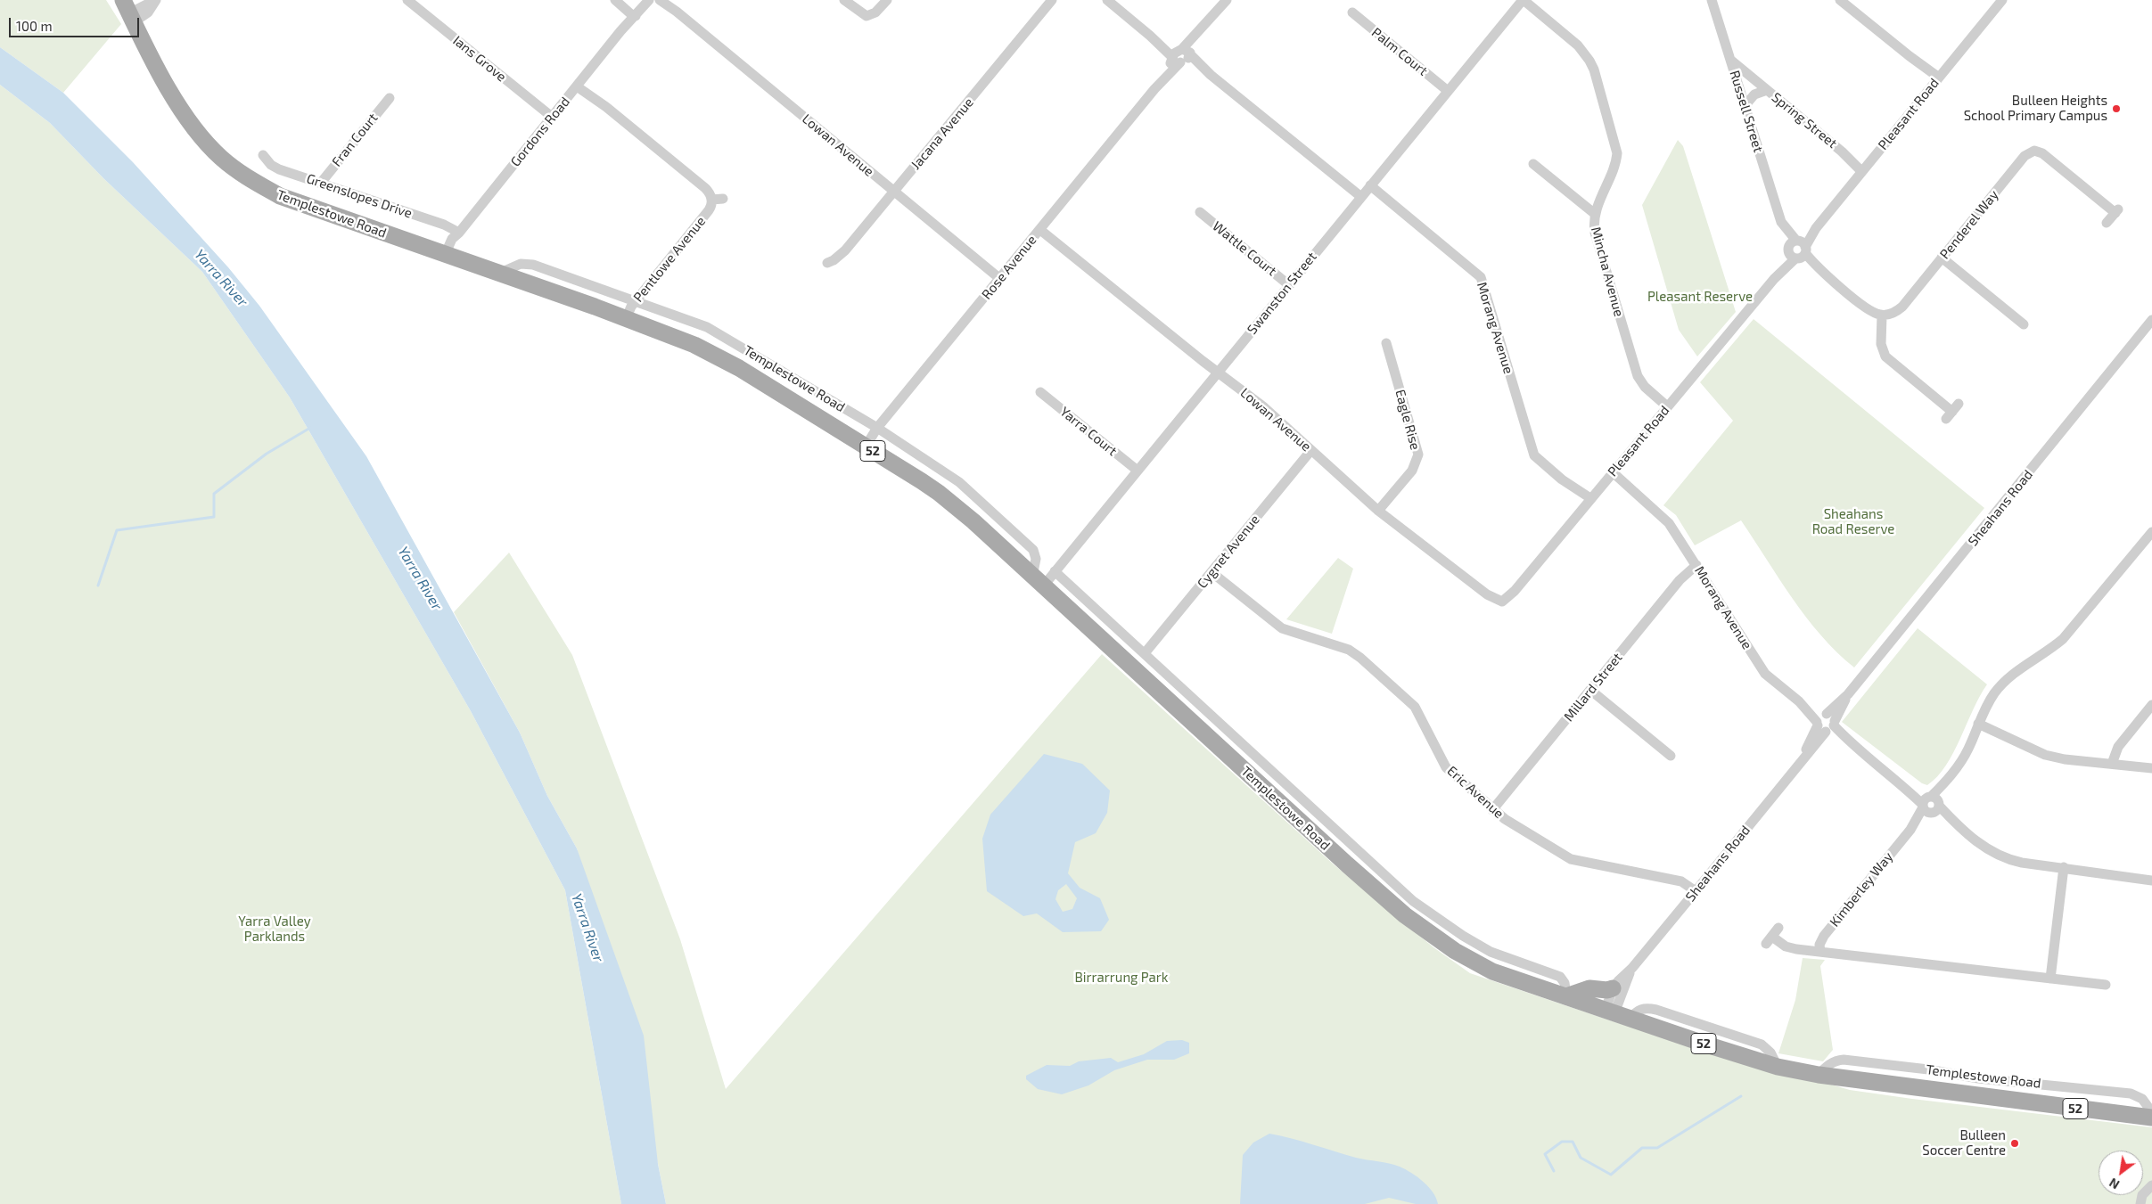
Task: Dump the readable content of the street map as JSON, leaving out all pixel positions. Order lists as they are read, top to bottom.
{
  "streets": {
    "main road": ["Templestowe Road", "52"],
    "street": [
      "Palm Court",
      "Ians Grove",
      "Russell Street",
      "Pleasant Road",
      "Spring Street",
      "Gordons Road",
      "Jacana Avenue",
      "Fran Court",
      "Lowan Avenue",
      "Greenslopes Drive",
      "Penderel Way",
      "Wattle Court",
      "Pentlowe Avenue",
      "Rose Avenue",
      "Mincha Avenue",
      "Swanston Street",
      "Morang Avenue",
      "Eagle Rise",
      "Yarra Court",
      "Sheahans Road",
      "Cygnet Avenue",
      "Millard Street",
      "Eric Avenue",
      "Kimberley Way"
    ]
  },
  "crossings": [
    ["Palm Court", "Swanston Street"],
    ["Ians Grove", "Gordons Road"],
    ["Russell Street", "Pleasant Road"],
    ["Russell Street", "Spring Street"],
    ["Pleasant Road", "Spring Street"],
    ["Pleasant Road", "Lowan Avenue"],
    ["Pleasant Road", "Mincha Avenue"],
    ["Pleasant Road", "Morang Avenue"],
    ["Gordons Road", "Greenslopes Drive"],
    ["Gordons Road", "Templestowe Road"],
    ["Gordons Road", "Pentlowe Avenue"],
    ["Jacana Avenue", "Lowan Avenue"],
    ["Fran Court", "Greenslopes Drive"],
    ["Lowan Avenue", "Rose Avenue"],
    ["Lowan Avenue", "Swanston Street"],
    ["Lowan Avenue", "Eagle Rise"],
    ["Lowan Avenue", "Cygnet Avenue"],
    ["Templestowe Road", "Pentlowe Avenue"],
    ["Templestowe Road", "Rose Avenue"],
    ["Templestowe Road", "Swanston Street"],
    ["Templestowe Road", "Sheahans Road"],
    ["Templestowe Road", "Cygnet Avenue"],
    ["Wattle Court", "Swanston Street"],
    ["Mincha Avenue", "Swanston Street"],
    ["Swanston Street", "Morang Avenue"],
    ["Swanston Street", "Yarra Court"],
    ["Morang Avenue", "Sheahans Road"],
    ["Morang Avenue", "Millard Street"],
    ["Morang Avenue", "Kimberley Way"],
    ["Sheahans Road", "Eric Avenue"],
    ["Cygnet Avenue", "Eric Avenue"],
    ["Millard Street", "Eric Avenue"]
  ],
  "water": ["Yarra River"],
  "parks": [
    "Pleasant Reserve",
    "Sheahans Road Reserve",
    "Yarra Valley Parklands",
    "Birrarrung Park"
  ],
  "places": ["Bulleen Heights School Primary Campus", "Bulleen Soccer Centre"],
  "scale_bar": "100 m",
  "north": "bottom left"
}
